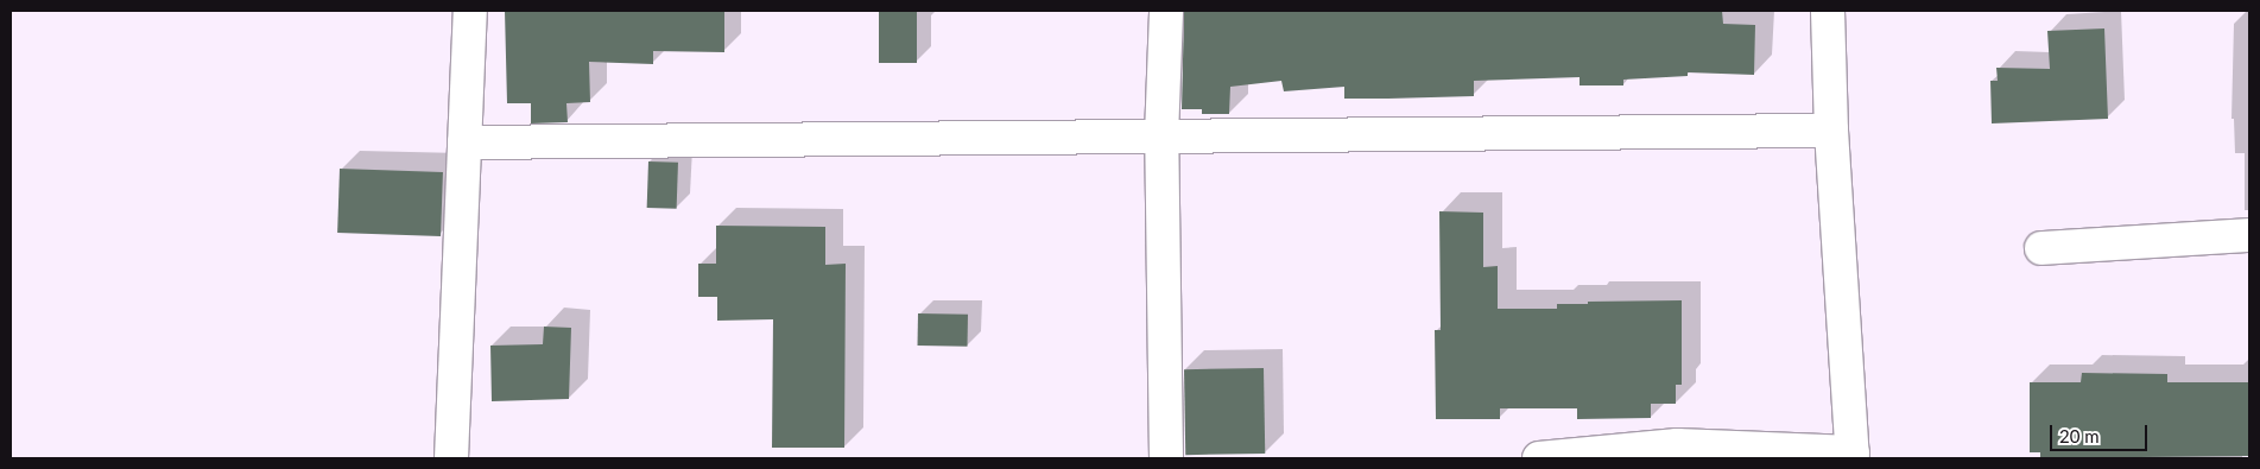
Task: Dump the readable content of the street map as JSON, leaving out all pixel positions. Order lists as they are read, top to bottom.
{
  "scale_bar": "20 m"
}
